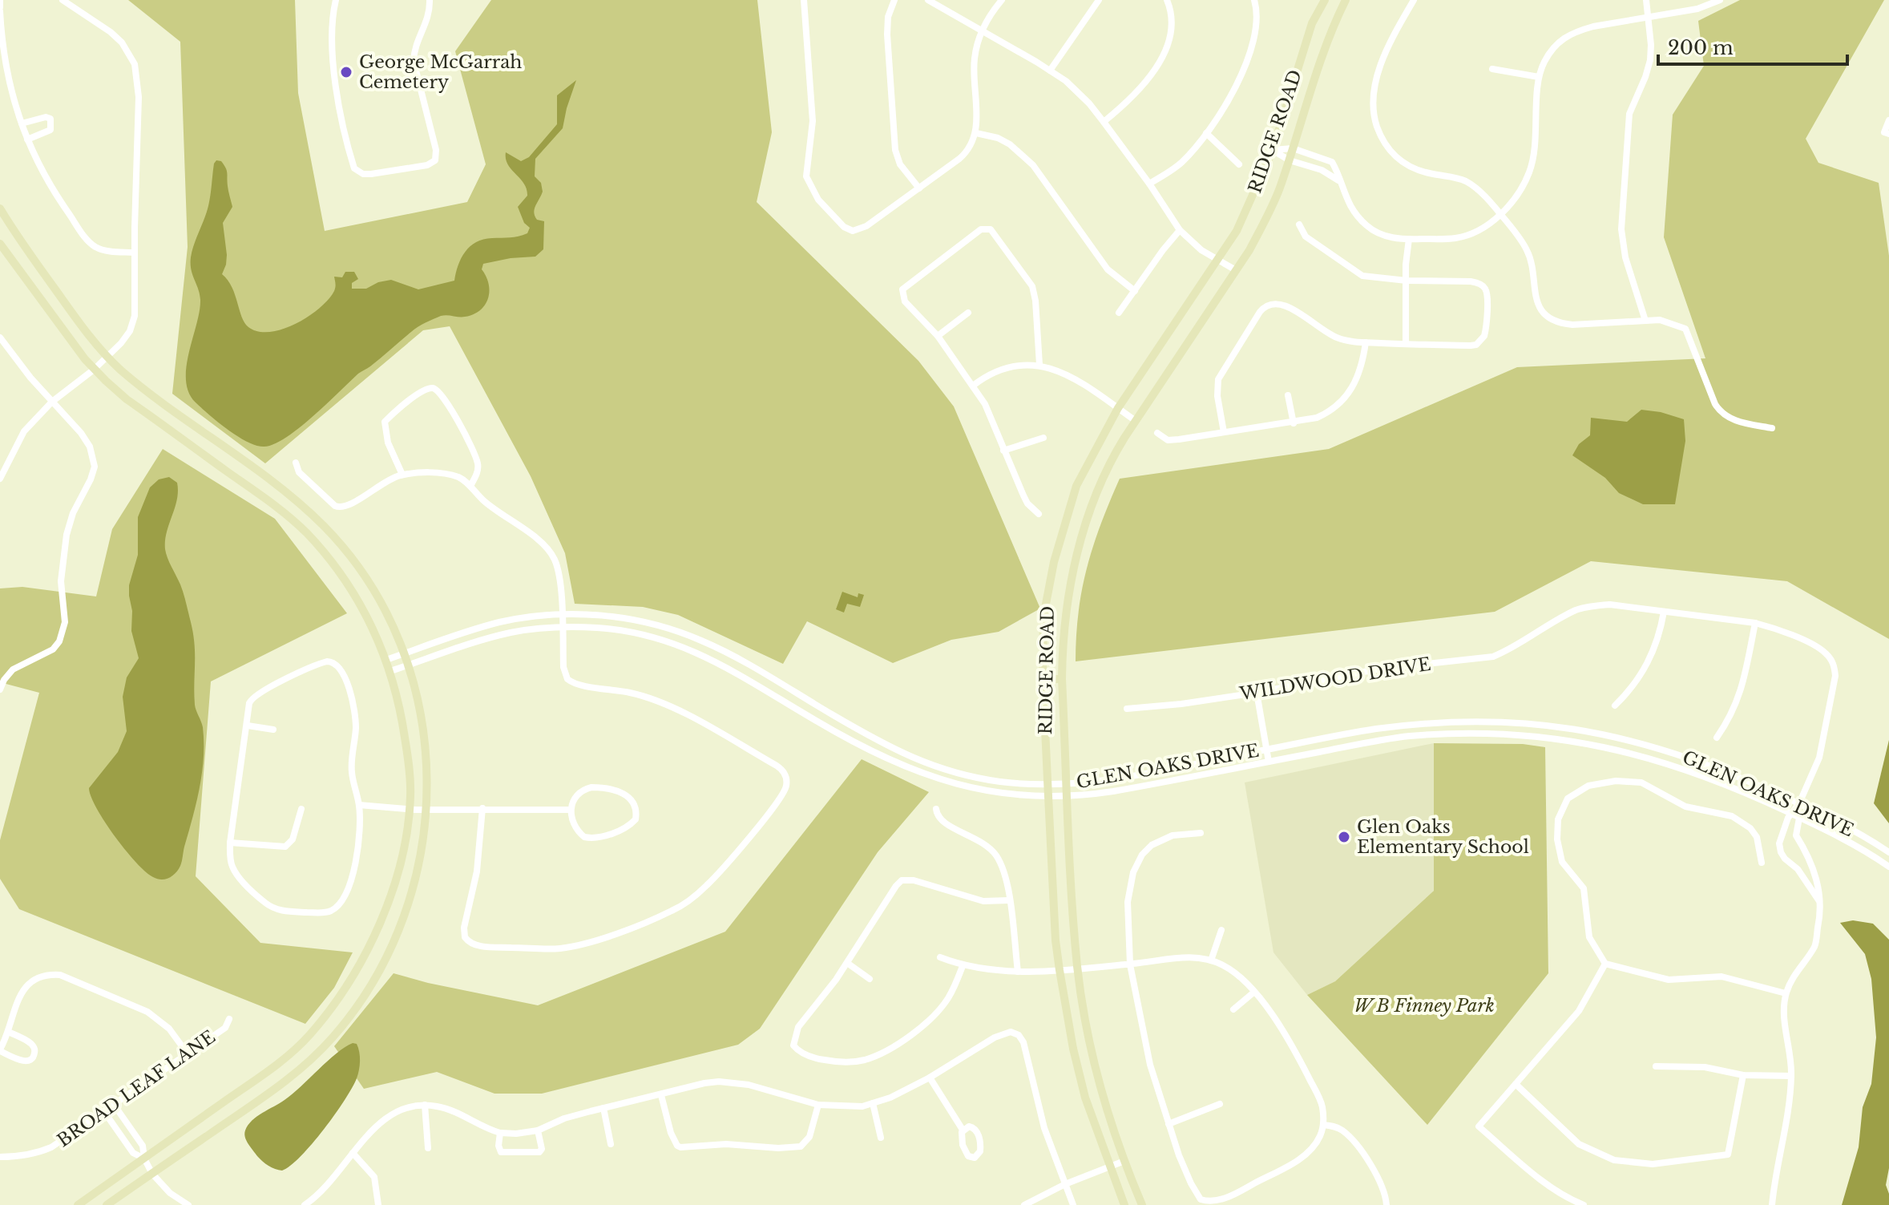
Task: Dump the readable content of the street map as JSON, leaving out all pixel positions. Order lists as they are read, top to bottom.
{
  "streets": {
    "main road": ["RIDGE ROAD"],
    "street": ["WILDWOOD DRIVE", "GLEN OAKS DRIVE", "BROAD LEAF LANE"]
  },
  "crossings": [
    ["RIDGE ROAD", "GLEN OAKS DRIVE"],
    ["WILDWOOD DRIVE", "GLEN OAKS DRIVE"]
  ],
  "parks": ["W B Finney Park"],
  "places": ["George McGarrah Cemetery", "Glen Oaks Elementary School"],
  "scale_bar": "200 m"
}
